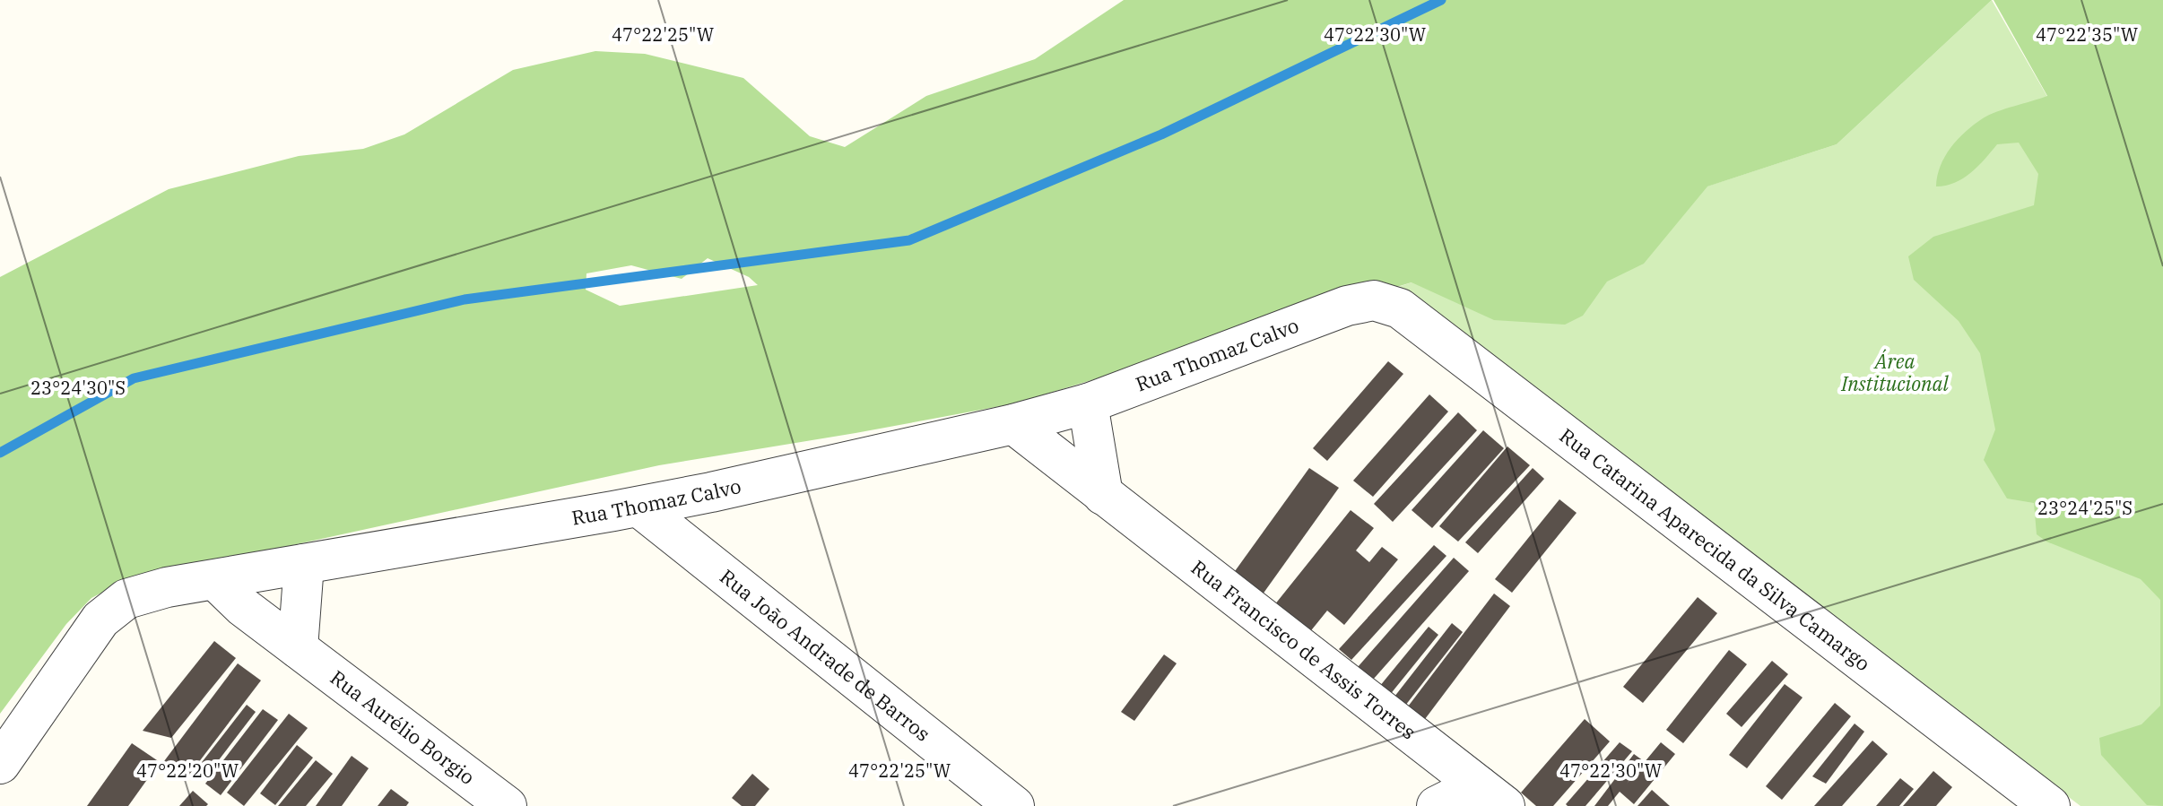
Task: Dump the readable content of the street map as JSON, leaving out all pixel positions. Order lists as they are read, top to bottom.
{
  "streets": {
    "street": [
      "Rua Thomaz Calvo",
      "Rua Catarina Aparecida da Silva Camargo",
      "Rua Francisco de Assis Torres",
      "Rua João Andrade de Barros",
      "Rua Aurélio Borgio"
    ]
  },
  "crossings": [
    ["Rua Thomaz Calvo", "Rua Catarina Aparecida da Silva Camargo"],
    ["Rua Thomaz Calvo", "Rua Francisco de Assis Torres"],
    ["Rua Thomaz Calvo", "Rua João Andrade de Barros"],
    ["Rua Thomaz Calvo", "Rua Aurélio Borgio"]
  ],
  "parks": ["Área Institucional"],
  "coordinates": [
    "47°22'25\"W",
    "47°22'30\"W",
    "47°22'35\"W",
    "23°24'30\"S",
    "23°24'25\"S",
    "47°22'20\"W"
  ]
}
